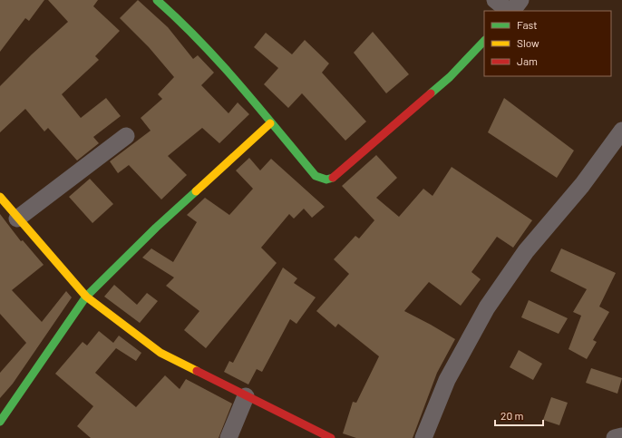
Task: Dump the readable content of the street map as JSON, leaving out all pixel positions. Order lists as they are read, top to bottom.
{
  "legend": ["Fast", "Slow", "Jam"],
  "scale_bar": "20 m"
}
